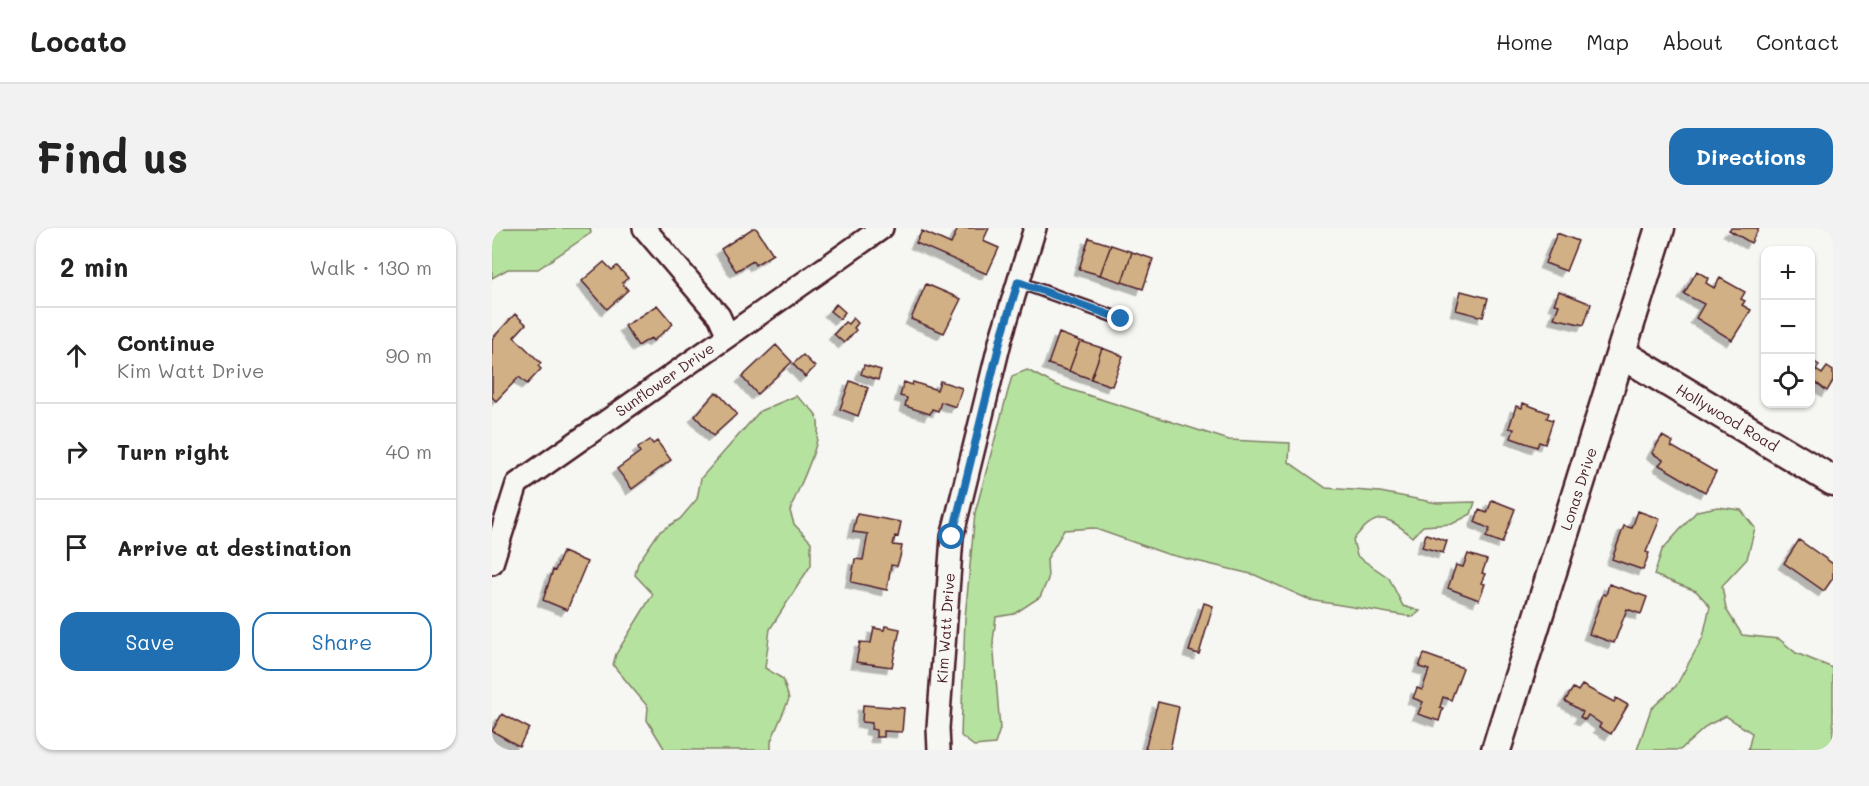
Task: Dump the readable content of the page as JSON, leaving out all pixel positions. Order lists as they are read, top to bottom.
{
  "streets": {
    "street": [
      "Sunflower Drive",
      "Hollywood Road",
      "Lonas Drive",
      "Kim Watt Drive"
    ]
  },
  "crossings": [
    ["Hollywood Road", "Lonas Drive"]
  ],
  "page": {
    "header": "Locato",
    "nav": [
      "Home",
      "Map",
      "About",
      "Contact"
    ],
    "buttons": [
      "Directions",
      ["Save", "Share"]
    ],
    "title": "Find us",
    "heading": ["2 min", "Walk · 130 m"],
    "map_buttons": ["+", "−"],
    "list": [
      ["Continue", "Kim Watt Drive", "90 m"],
      ["Turn right", "40 m"],
      "Arrive at destination"
    ]
  }
}
